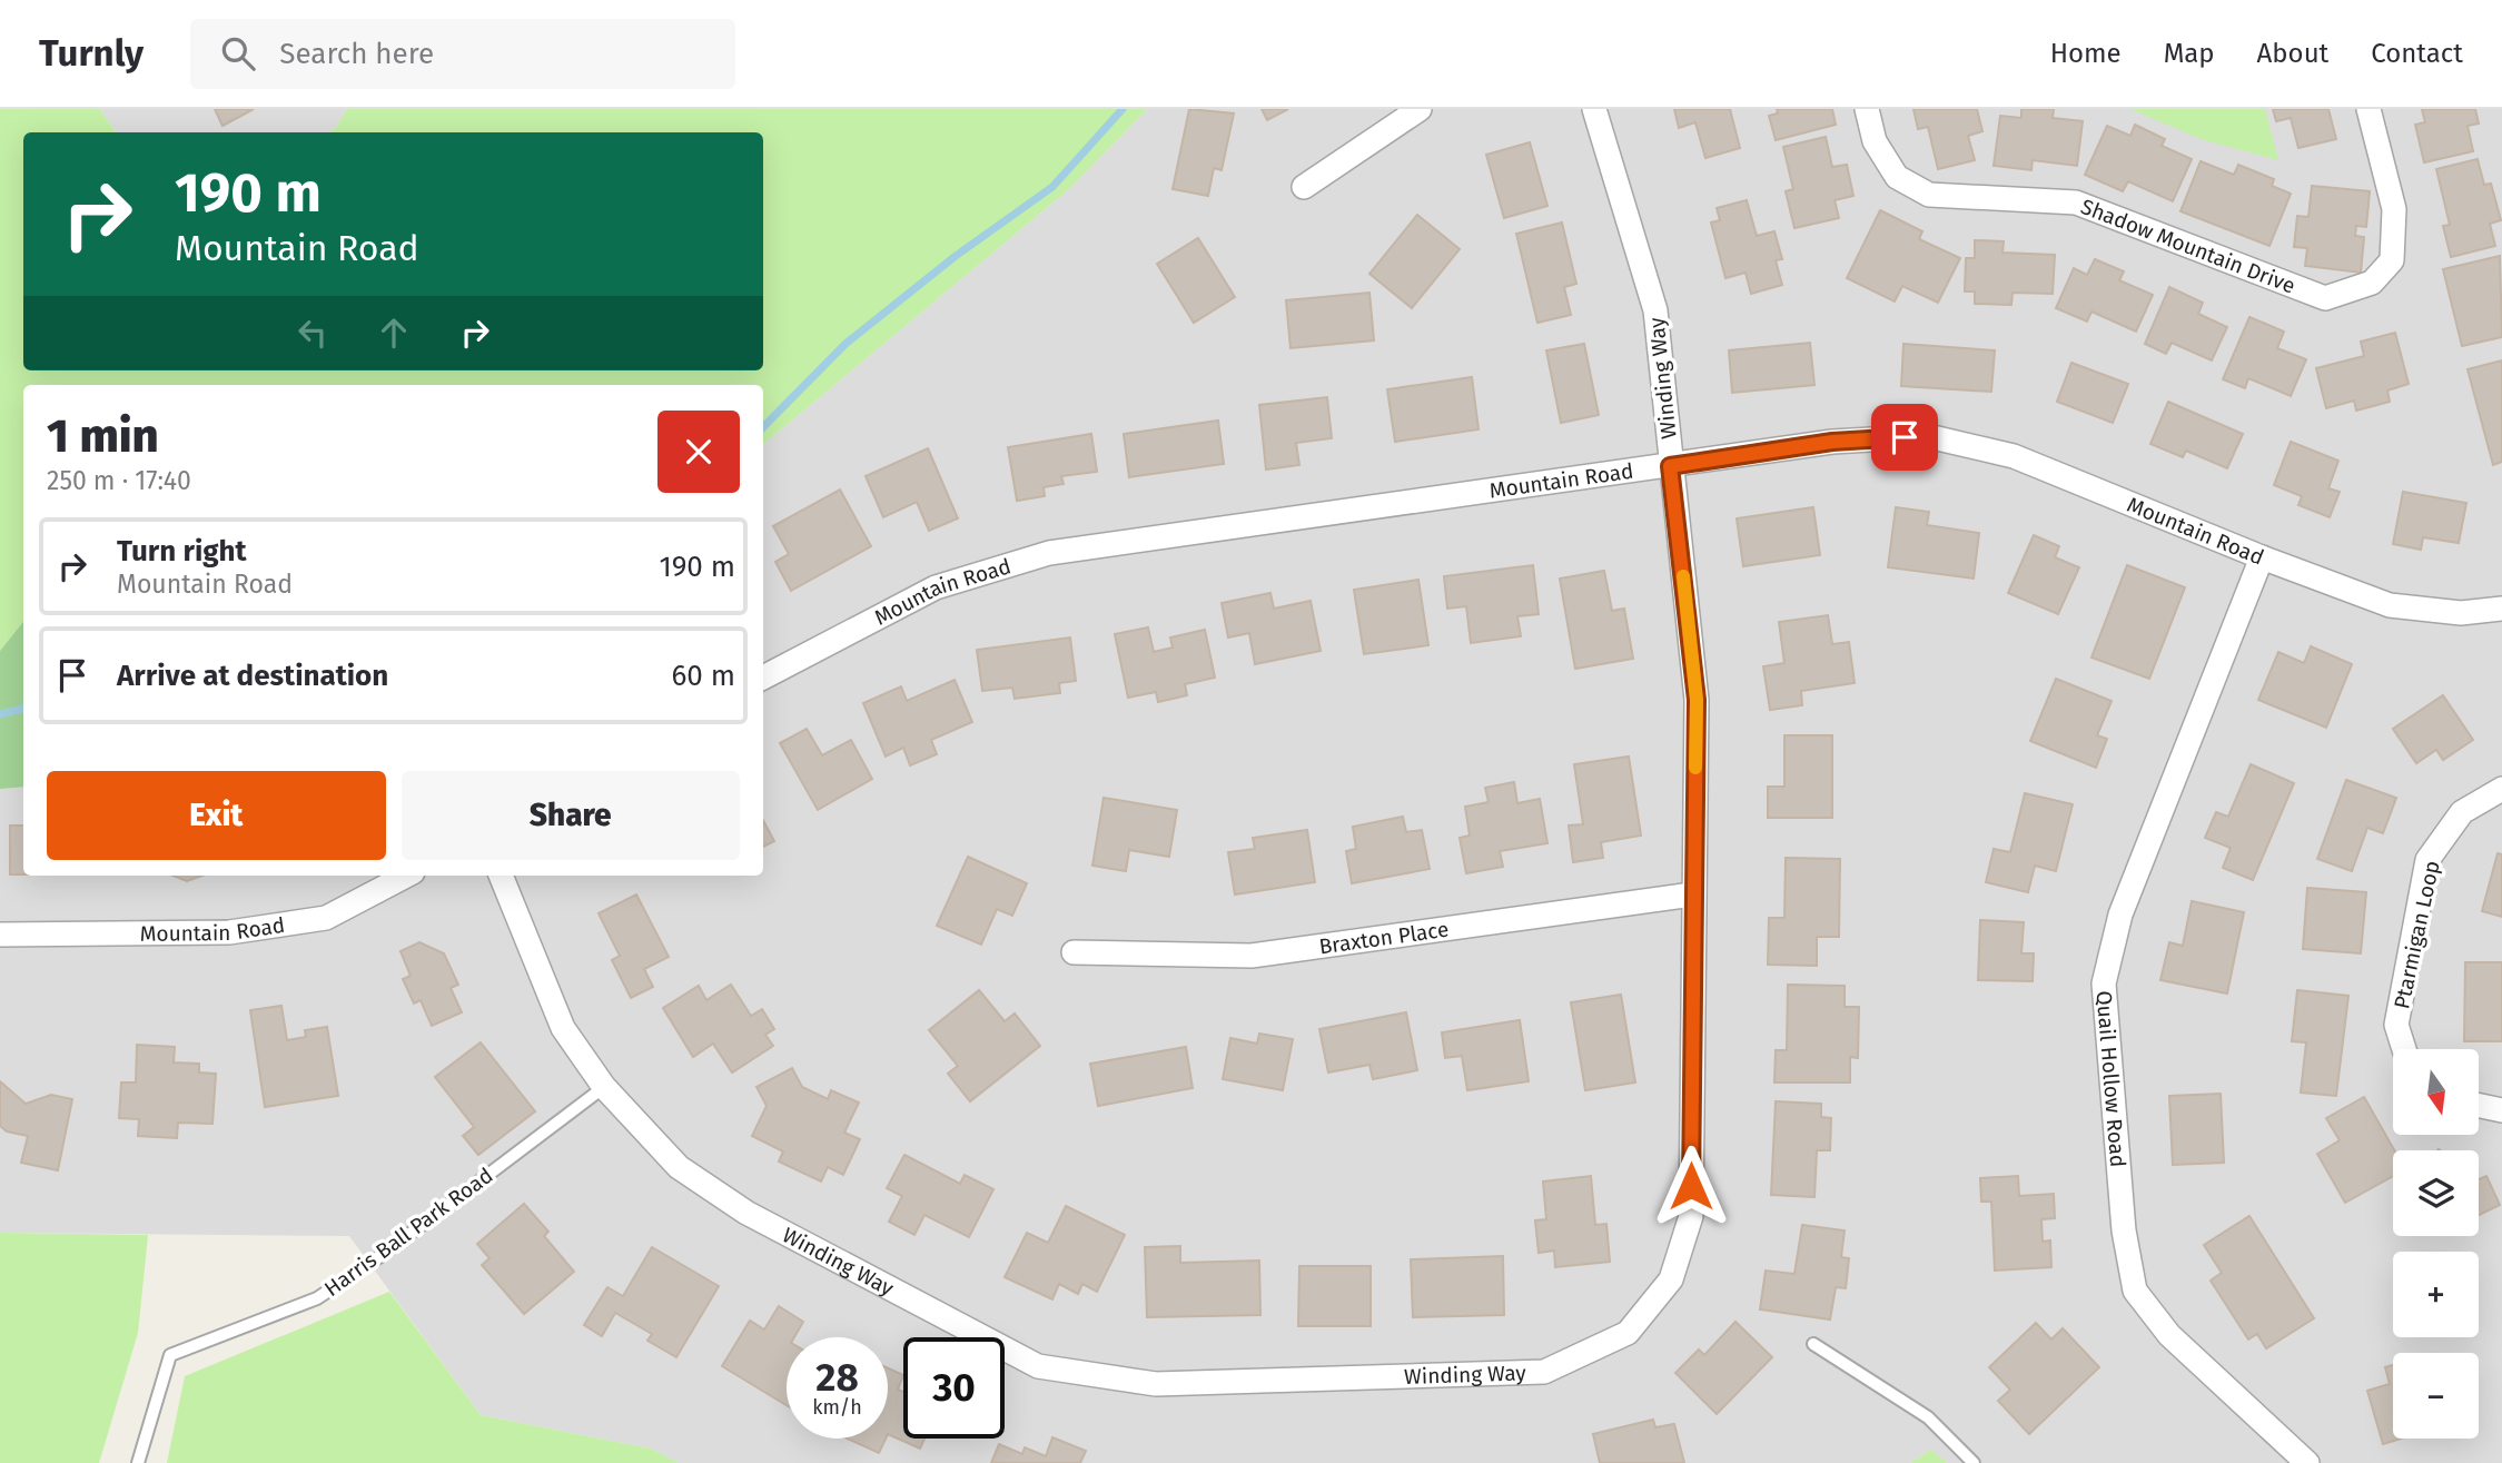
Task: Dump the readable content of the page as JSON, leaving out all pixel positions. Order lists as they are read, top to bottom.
{
  "streets": {
    "street": [
      "Shadow Mountain Drive",
      "Winding Way",
      "Mountain Road",
      "Ptarmigan Loop",
      "Braxton Place",
      "Quail Hollow Road"
    ],
    "lane": ["Harris Ball Park Road"]
  },
  "crossings": [
    ["Winding Way", "Mountain Road"],
    ["Winding Way", "Braxton Place"],
    ["Winding Way", "Harris Ball Park Road"],
    ["Mountain Road", "Quail Hollow Road"]
  ],
  "north": "bottom",
  "page": {
    "header": "Turnly",
    "search": "Search here",
    "nav": [
      "Home",
      "Map",
      "About",
      "Contact"
    ],
    "turn": ["190 m", "Mountain Road"],
    "heading": ["1 min", "250 m · 17:40"],
    "list": [
      {
        "name": "Turn right",
        "note": "Mountain Road",
        "value": "190 m"
      },
      {
        "name": "Arrive at destination",
        "value": "60 m"
      }
    ],
    "buttons": ["Exit", "Share"],
    "map_buttons": ["+", "−"],
    "speed": "28 km/h",
    "limit": "30"
  }
}
